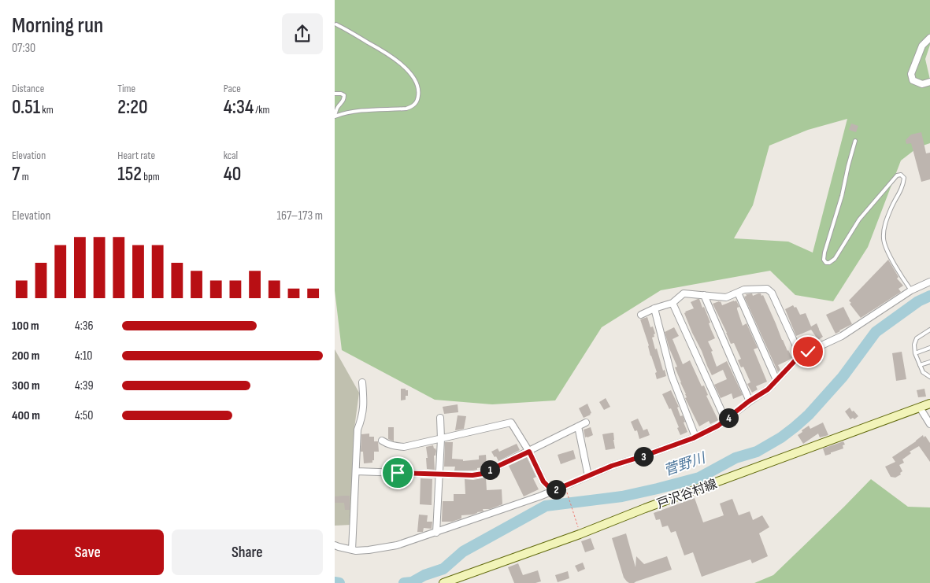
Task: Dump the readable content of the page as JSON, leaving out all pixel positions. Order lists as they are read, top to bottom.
{
  "streets": {
    "main road": ["戸沢谷村線"]
  },
  "water": ["菅野川"],
  "page": {
    "heading": ["Morning run", "07:30"],
    "stats": [
      ["Distance", "0.51 km"],
      ["Time", "2:20"],
      ["Pace", "4:34 /km"],
      ["Elevation", "7 m"],
      ["Heart rate", "152 bpm"],
      ["kcal", "40"]
    ],
    "chart": ["Elevation", "167–173 m"],
    "list": [
      {
        "name": "100 m",
        "note": "4:36"
      },
      {
        "name": "200 m",
        "note": "4:10"
      },
      {
        "name": "300 m",
        "note": "4:39"
      },
      {
        "name": "400 m",
        "note": "4:50"
      }
    ],
    "pins": [
      "4",
      "3",
      "1",
      "2"
    ],
    "buttons": ["Save", "Share"]
  }
}
